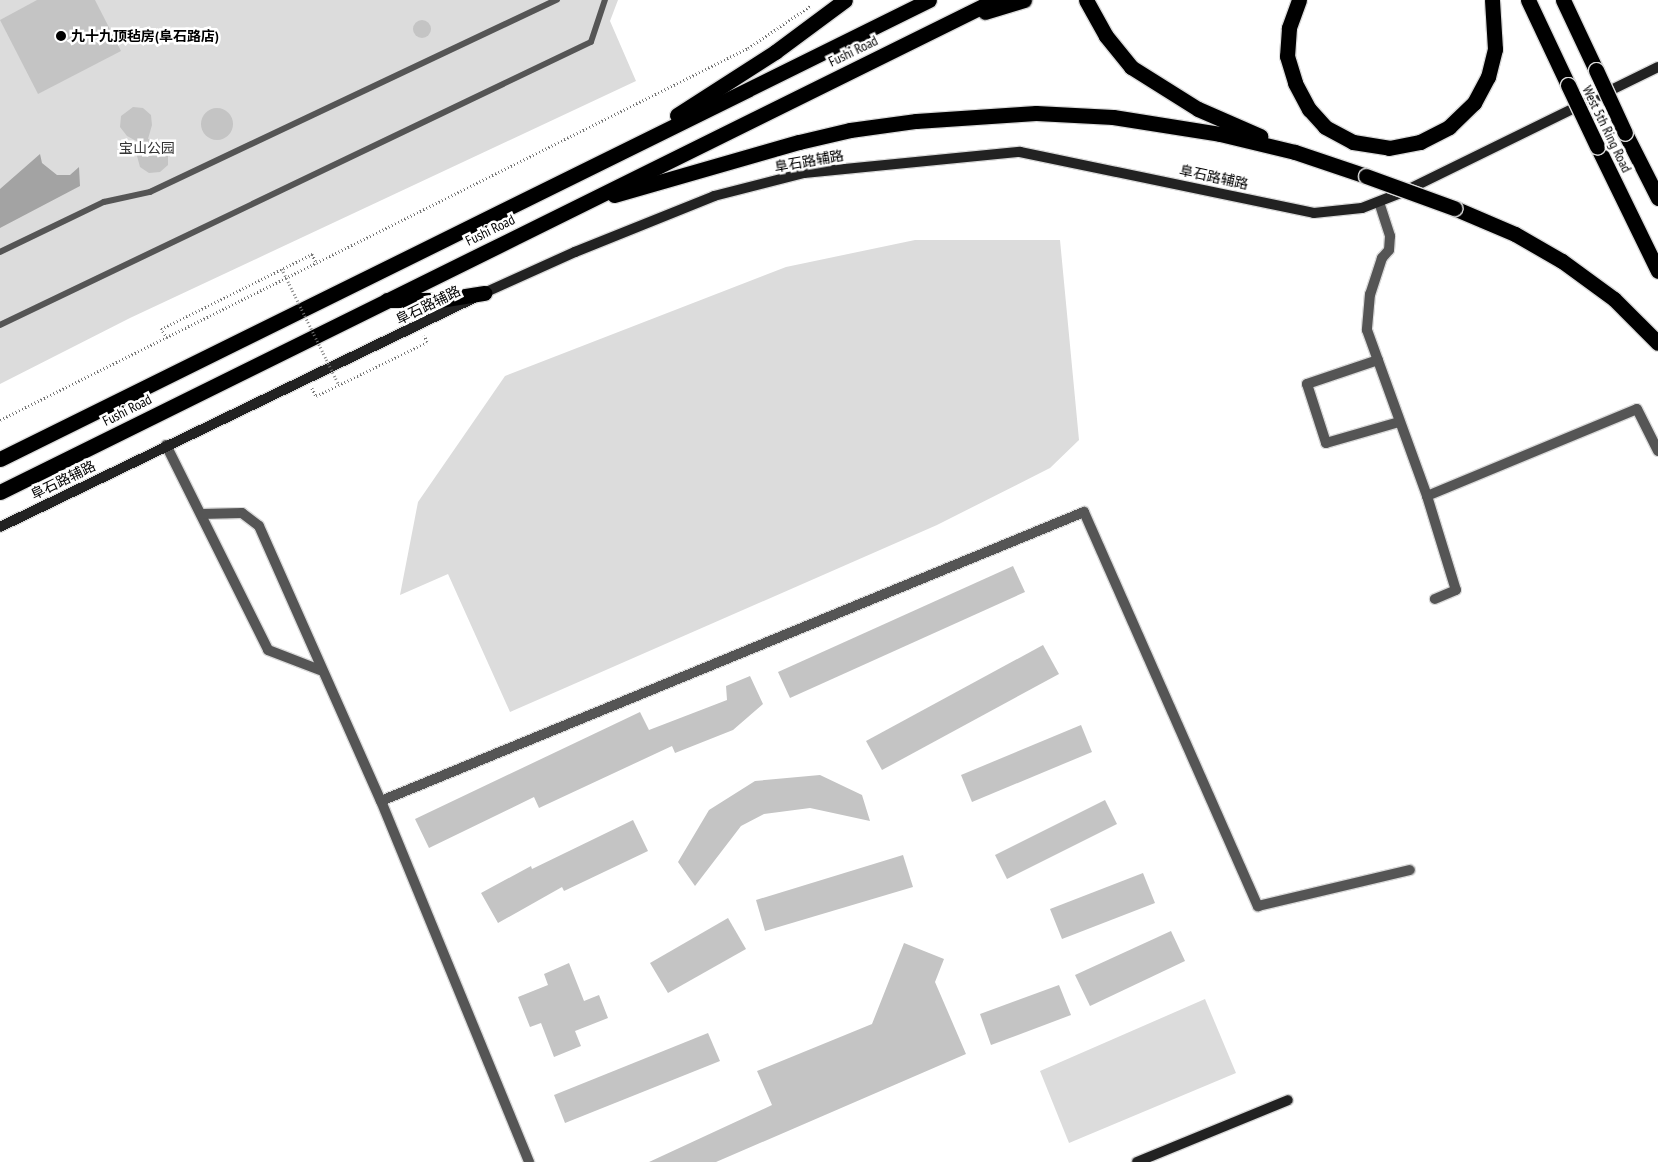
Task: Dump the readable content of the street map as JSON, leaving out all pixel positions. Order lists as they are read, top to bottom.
{
  "streets": {
    "highway": ["Fushi Road", "West 5th Ring Road"],
    "main road": ["阜石路辅路"]
  },
  "parks": ["宝山公园"],
  "places": ["九十九顶毡房(阜石路店)"]
}
